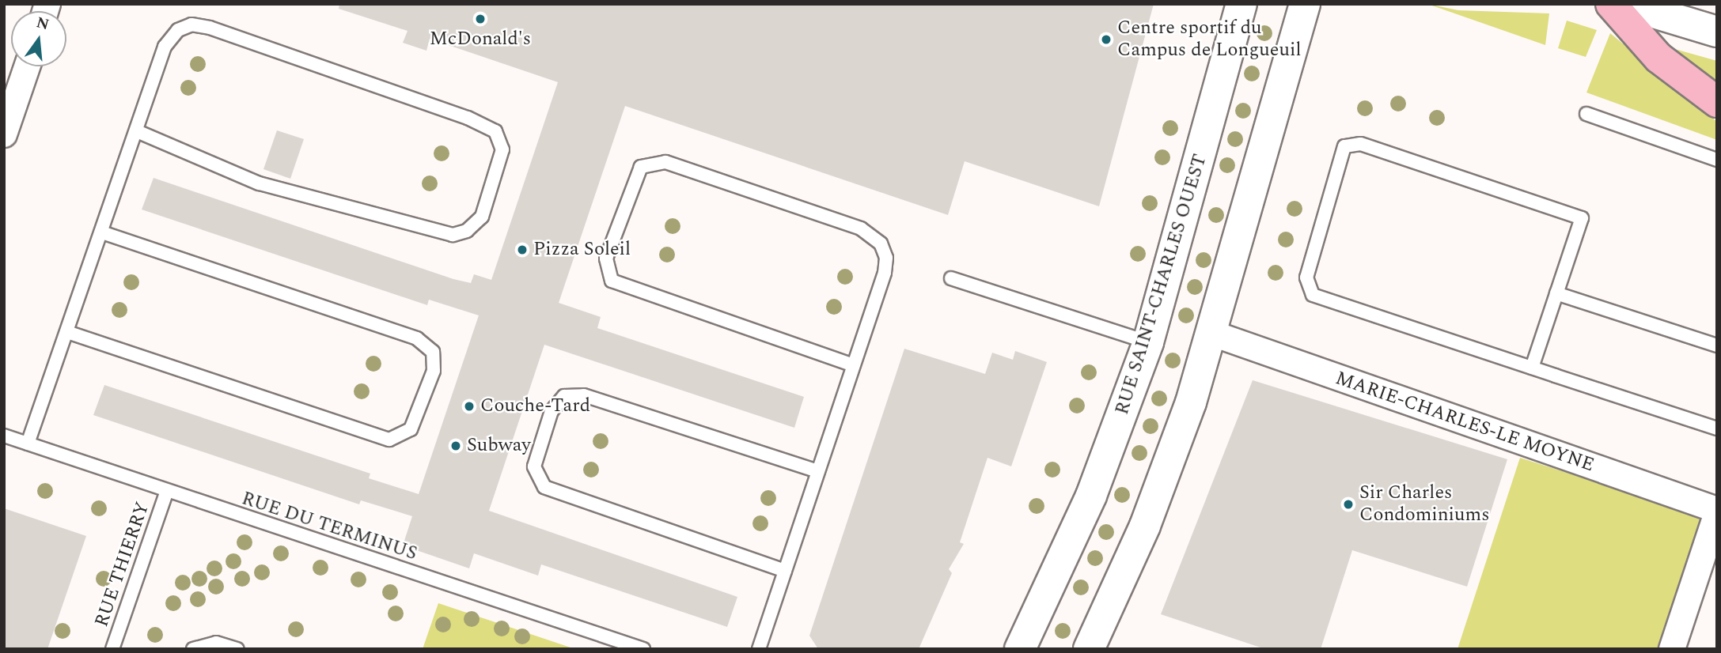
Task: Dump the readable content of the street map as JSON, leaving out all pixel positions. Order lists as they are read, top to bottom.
{
  "streets": {
    "street": ["RUE SAINT-CHARLES OUEST", "MARIE-CHARLES-LE MOYNE"],
    "lane": ["RUE DU TERMINUS", "RUE THIERRY"]
  },
  "crossings": [
    ["RUE DU TERMINUS", "RUE THIERRY"]
  ],
  "places": [
    "McDonald's",
    "Centre sportif du Campus de Longueuil",
    "Pizza Soleil",
    "Couche-Tard",
    "Subway",
    "Sir Charles Condominiums"
  ],
  "north": "top"
}
